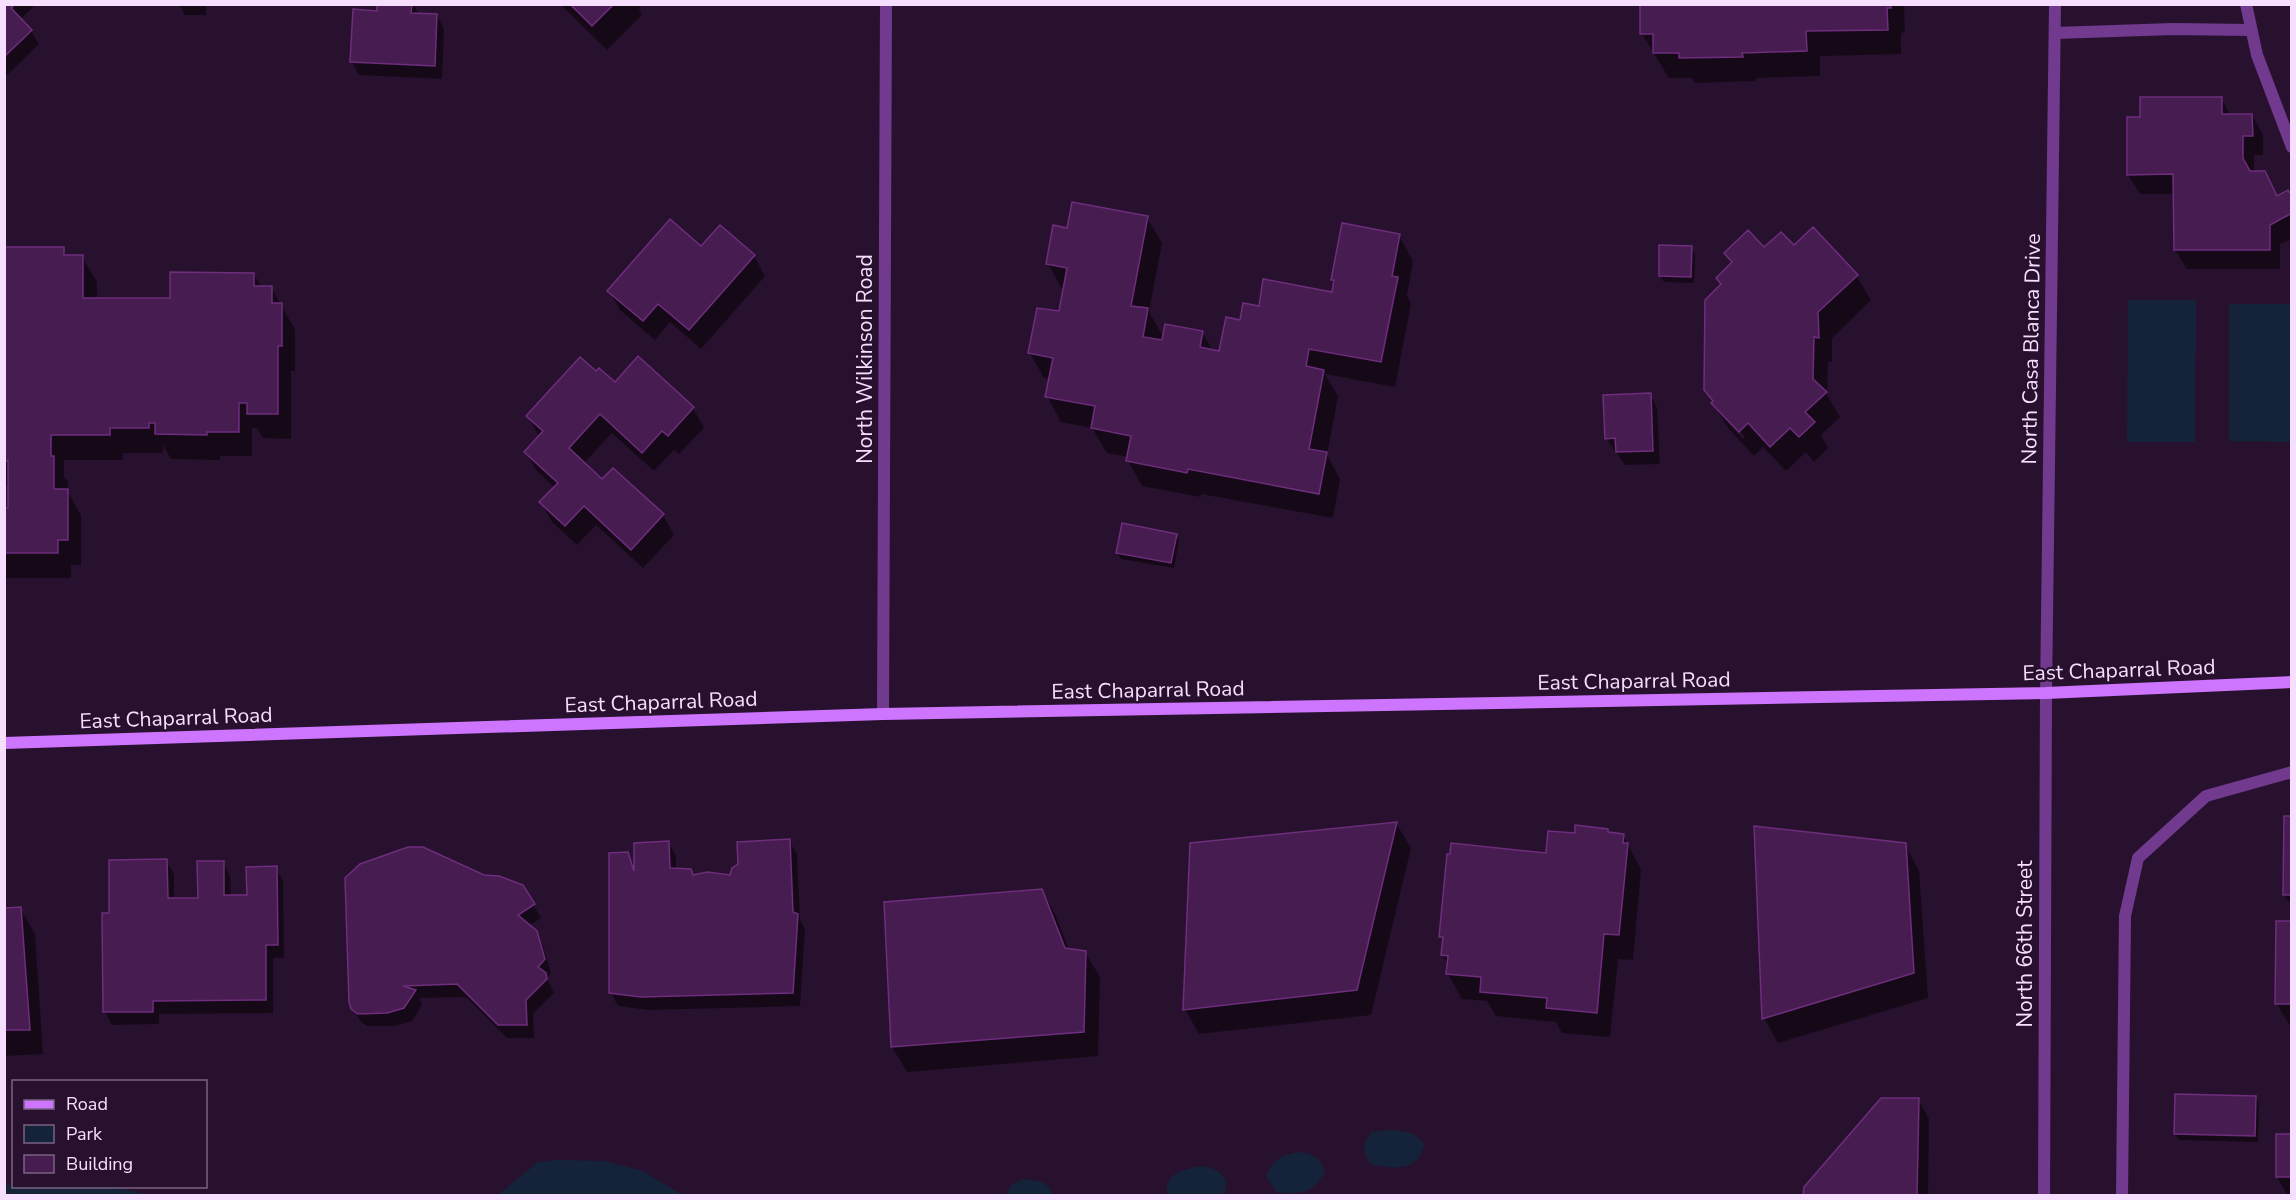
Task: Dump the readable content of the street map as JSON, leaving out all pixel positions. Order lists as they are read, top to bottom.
{
  "streets": {
    "main road": ["East Chaparral Road"],
    "street": ["North Casa Blanca Drive", "North Wilkinson Road", "North 66th Street"]
  },
  "crossings": [
    ["North Casa Blanca Drive", "East Chaparral Road"],
    ["North Casa Blanca Drive", "North 66th Street"],
    ["North Wilkinson Road", "East Chaparral Road"],
    ["East Chaparral Road", "North 66th Street"]
  ],
  "legend": ["Road", "Park", "Building"]
}
